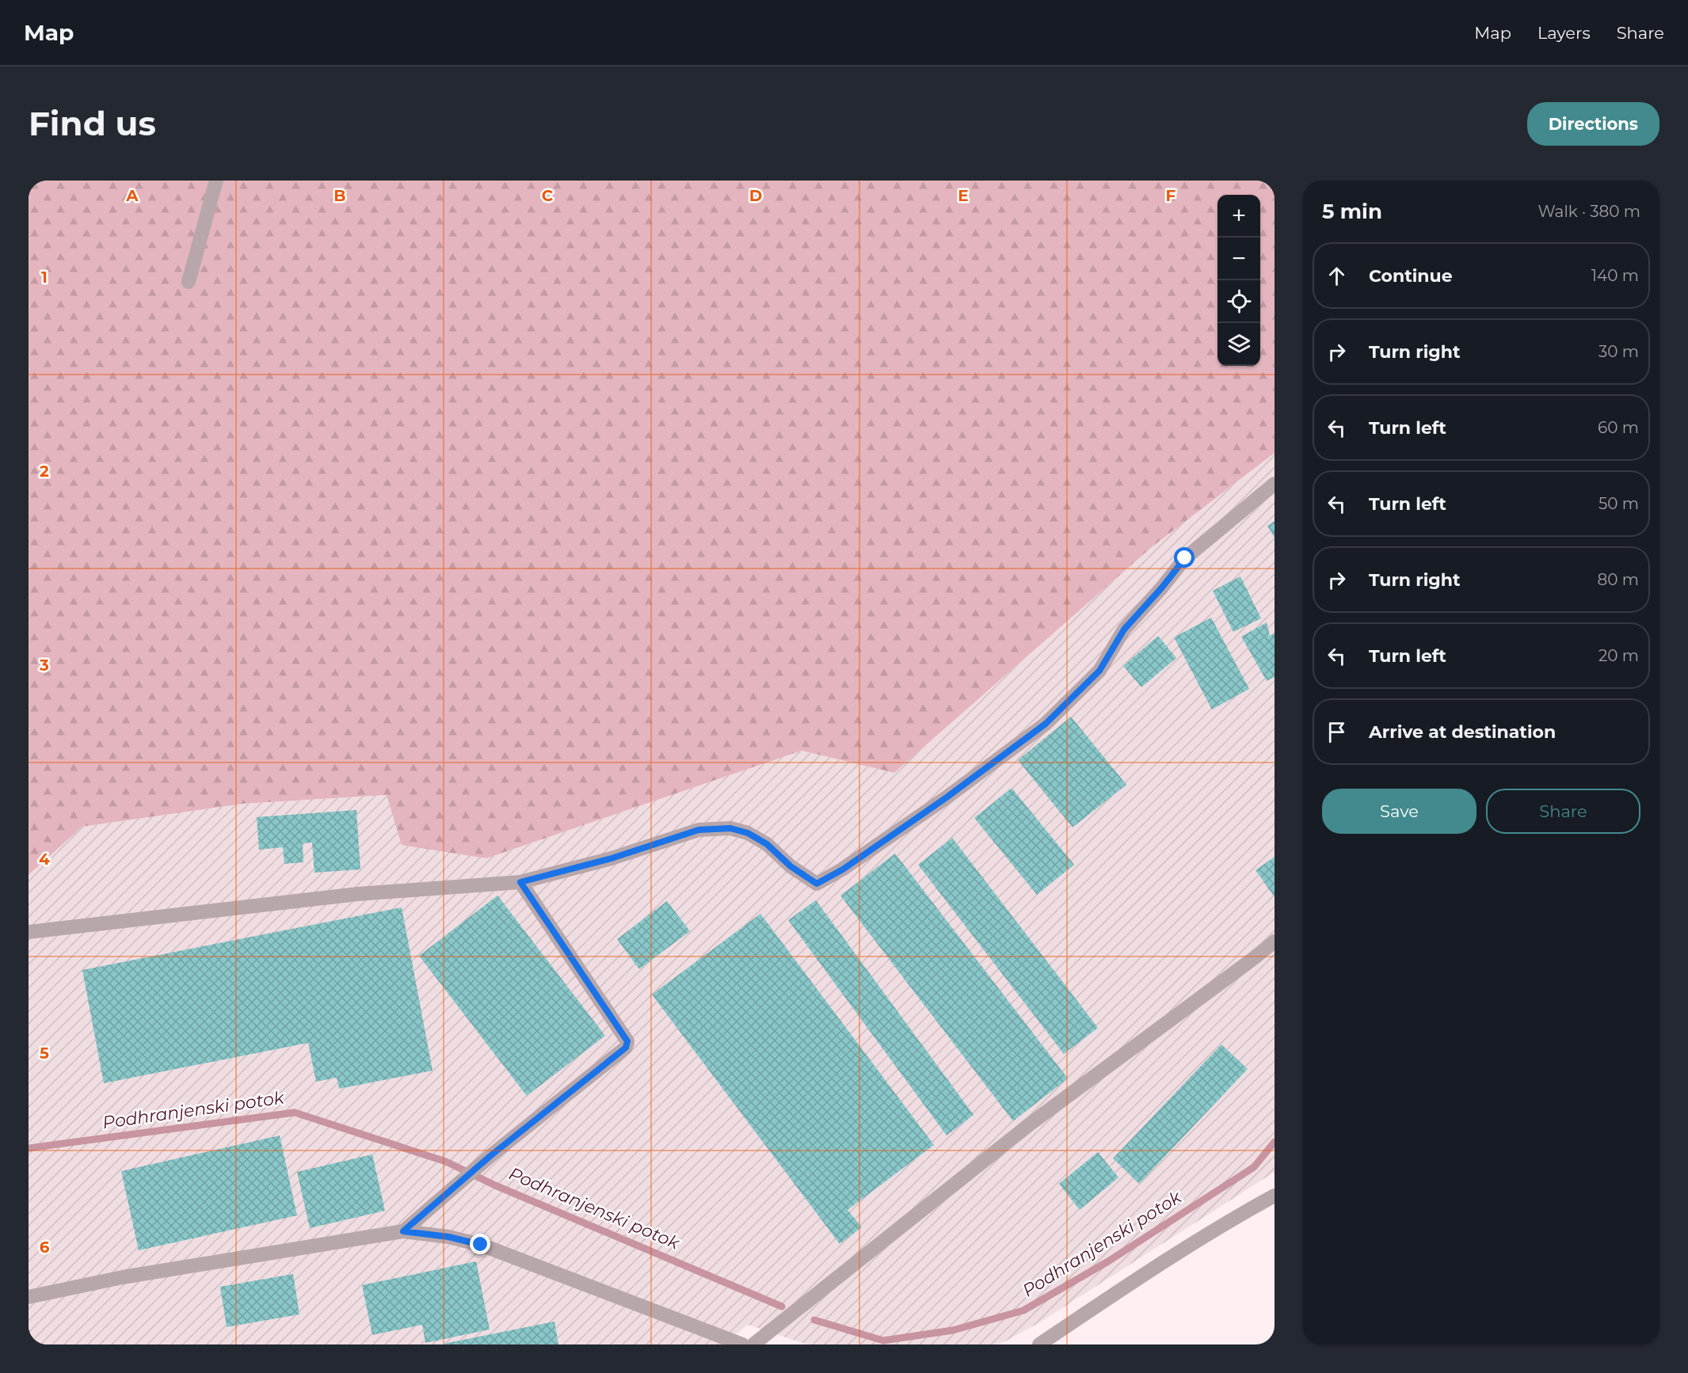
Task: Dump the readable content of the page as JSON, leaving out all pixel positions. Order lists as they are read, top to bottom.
{
  "water": ["Podhranjenski potok"],
  "page": {
    "header": "Map",
    "nav": ["Map", "Layers", "Share"],
    "buttons": [
      "Directions",
      ["Save", "Share"]
    ],
    "title": "Find us",
    "heading": ["5 min", "Walk · 380 m"],
    "map_buttons": ["+", "−"],
    "list": [
      ["Continue", "140 m"],
      ["Turn right", "30 m"],
      ["Turn left", "60 m"],
      ["Turn left", "50 m"],
      ["Turn right", "80 m"],
      ["Turn left", "20 m"],
      "Arrive at destination"
    ]
  },
  "grid": {
    "columns": [
      "A",
      "B",
      "C",
      "D",
      "E",
      "F"
    ],
    "rows": [
      "1",
      "2",
      "3",
      "4",
      "5",
      "6"
    ]
  }
}
